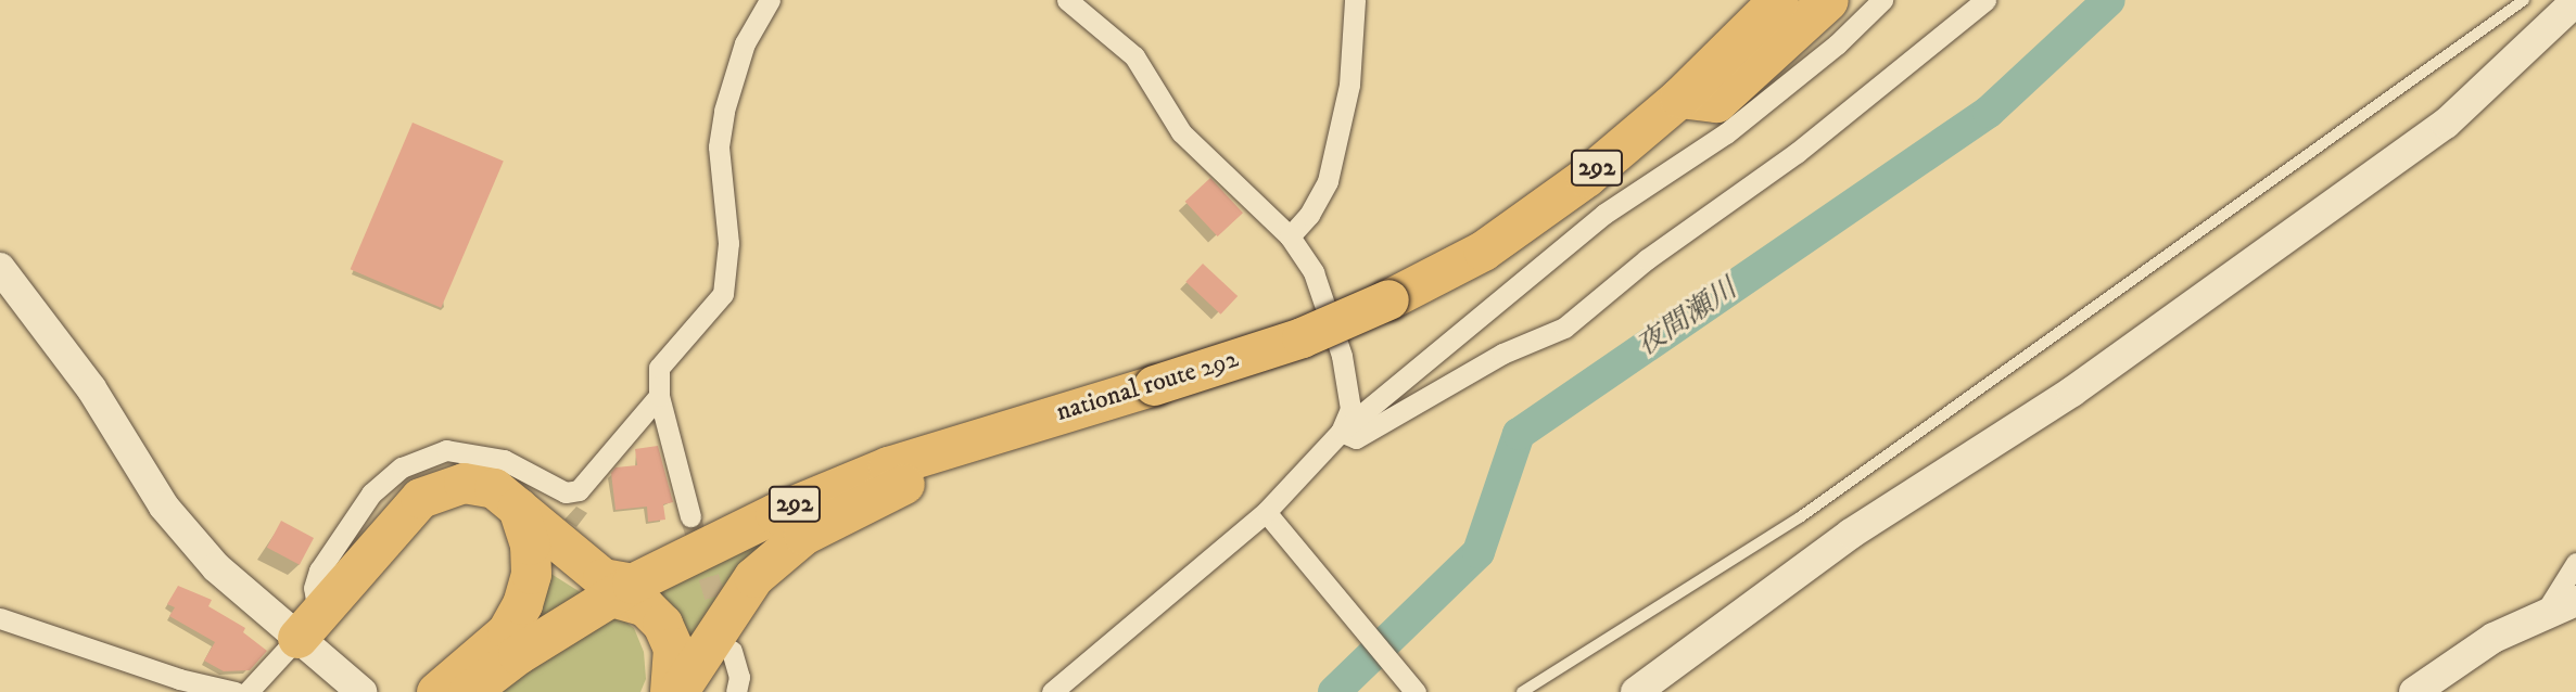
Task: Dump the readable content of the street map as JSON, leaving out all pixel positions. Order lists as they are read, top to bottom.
{
  "streets": {
    "highway": ["292", "national route 292"]
  },
  "water": ["夜間瀬川"]
}
